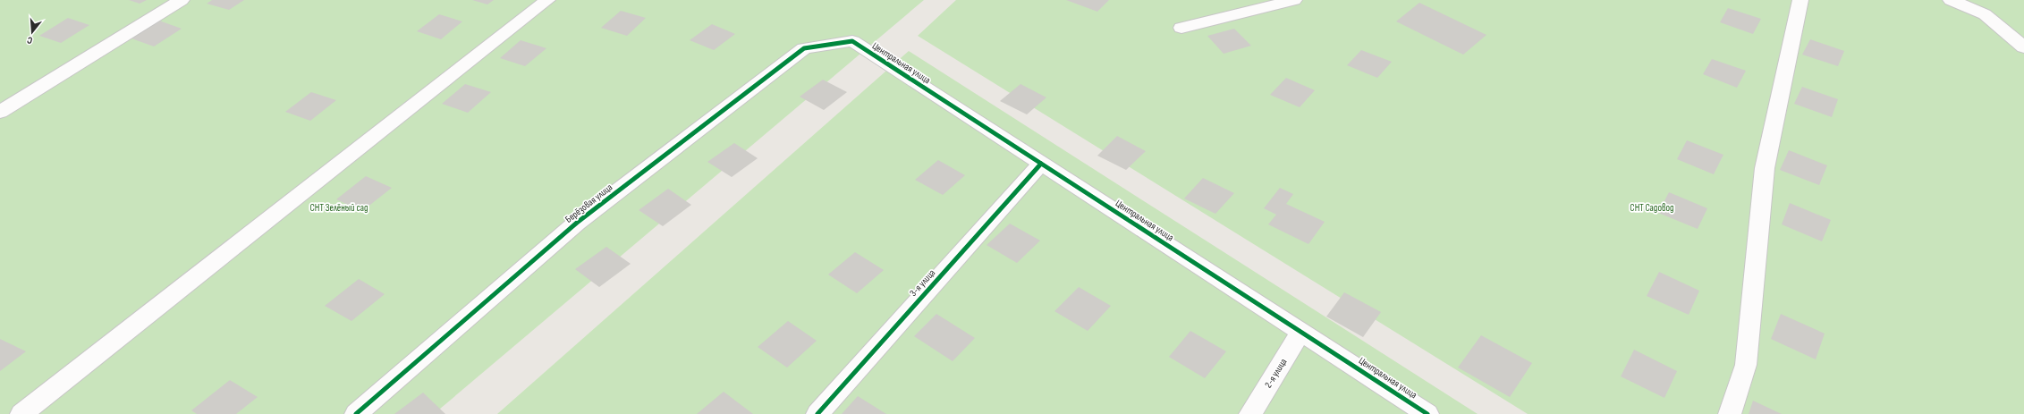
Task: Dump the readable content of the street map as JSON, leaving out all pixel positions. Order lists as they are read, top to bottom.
{
  "streets": {
    "street": [
      "Центральная улица",
      "Берёзовая улица",
      "3-я улица",
      "2-я улица"
    ]
  },
  "crossings": [
    ["Центральная улица", "Берёзовая улица"],
    ["Центральная улица", "3-я улица"],
    ["Центральная улица", "2-я улица"]
  ],
  "parks": ["СНТ Зелёный сад", "СНТ Садовод"],
  "north": "bottom"
}
